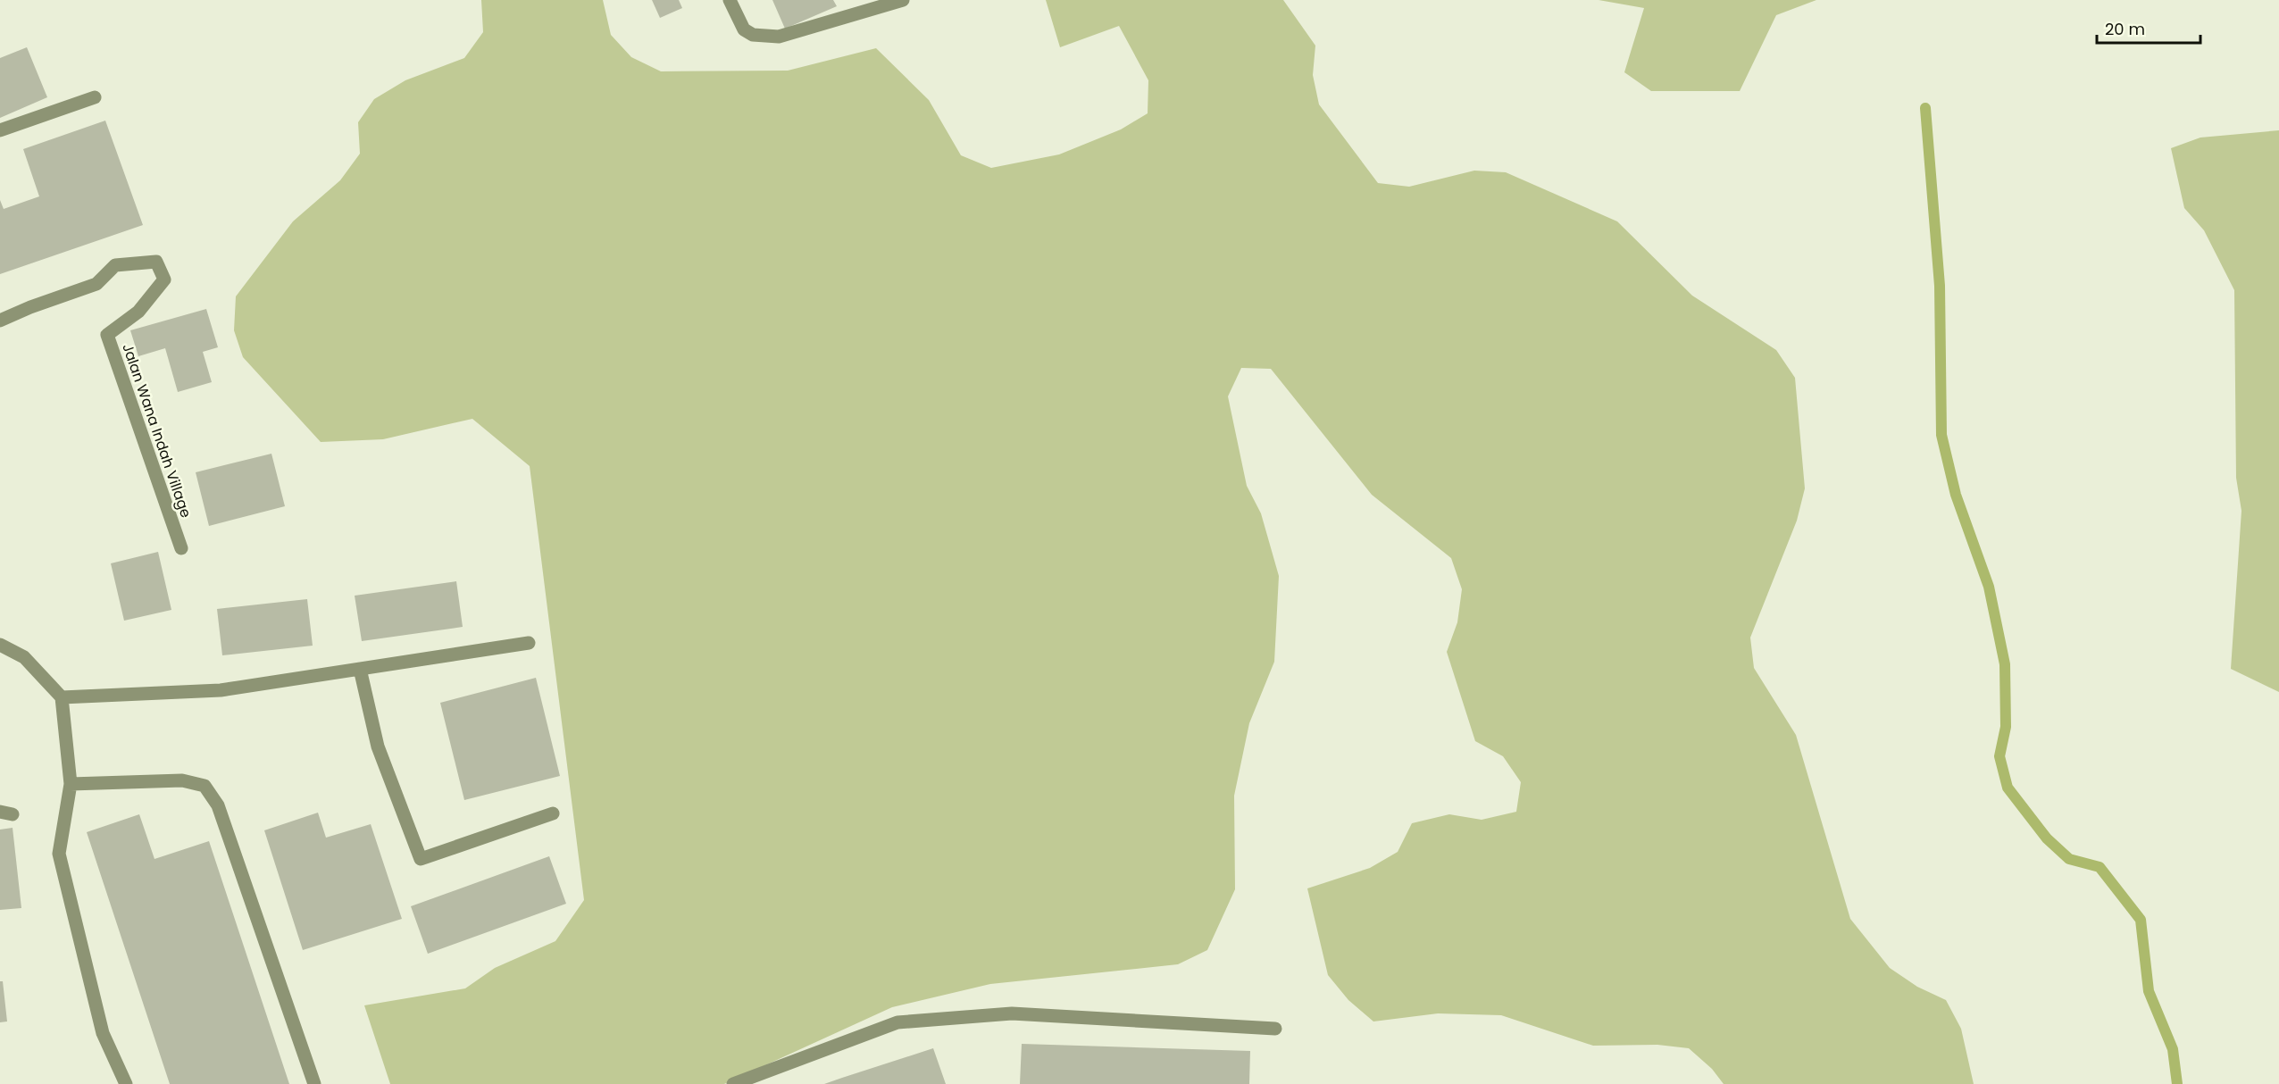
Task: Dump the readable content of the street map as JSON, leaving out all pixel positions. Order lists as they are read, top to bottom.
{
  "streets": {
    "street": ["Jalan Wana Indah Village"]
  },
  "scale_bar": "20 m"
}
